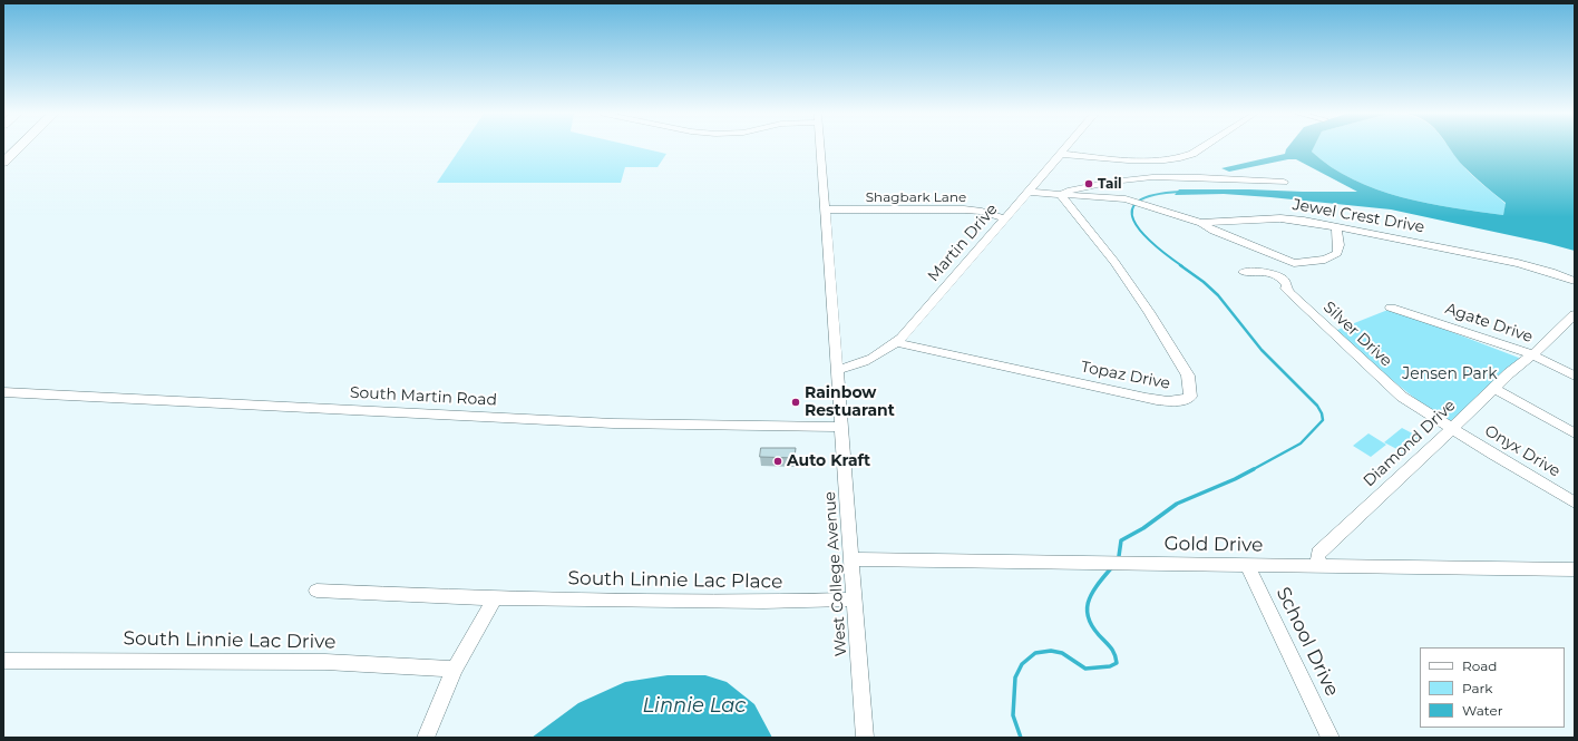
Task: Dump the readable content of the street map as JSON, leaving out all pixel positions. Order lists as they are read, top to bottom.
{
  "streets": {
    "street": [
      "Shagbark Lane",
      "Jewel Crest Drive",
      "Martin Drive",
      "Agate Drive",
      "Silver Drive",
      "Topaz Drive",
      "South Martin Road",
      "Diamond Drive",
      "Onyx Drive",
      "Gold Drive",
      "West College Avenue",
      "South Linnie Lac Place",
      "South Linnie Lac Drive",
      "School Drive"
    ]
  },
  "crossings": [
    ["Shagbark Lane", "Martin Drive"],
    ["Shagbark Lane", "West College Avenue"],
    ["Jewel Crest Drive", "Martin Drive"],
    ["Jewel Crest Drive", "Topaz Drive"],
    ["Martin Drive", "Topaz Drive"],
    ["Martin Drive", "West College Avenue"],
    ["Agate Drive", "Diamond Drive"],
    ["Silver Drive", "Diamond Drive"],
    ["Silver Drive", "Onyx Drive"],
    ["South Martin Road", "West College Avenue"],
    ["Diamond Drive", "Onyx Drive"],
    ["Diamond Drive", "Gold Drive"],
    ["Gold Drive", "West College Avenue"],
    ["Gold Drive", "School Drive"],
    ["West College Avenue", "South Linnie Lac Place"]
  ],
  "water": ["Linnie Lac"],
  "parks": ["Jensen Park"],
  "places": ["Tail", "Rainbow Restuarant", "Auto Kraft"],
  "legend": ["Road", "Park", "Water"]
}
